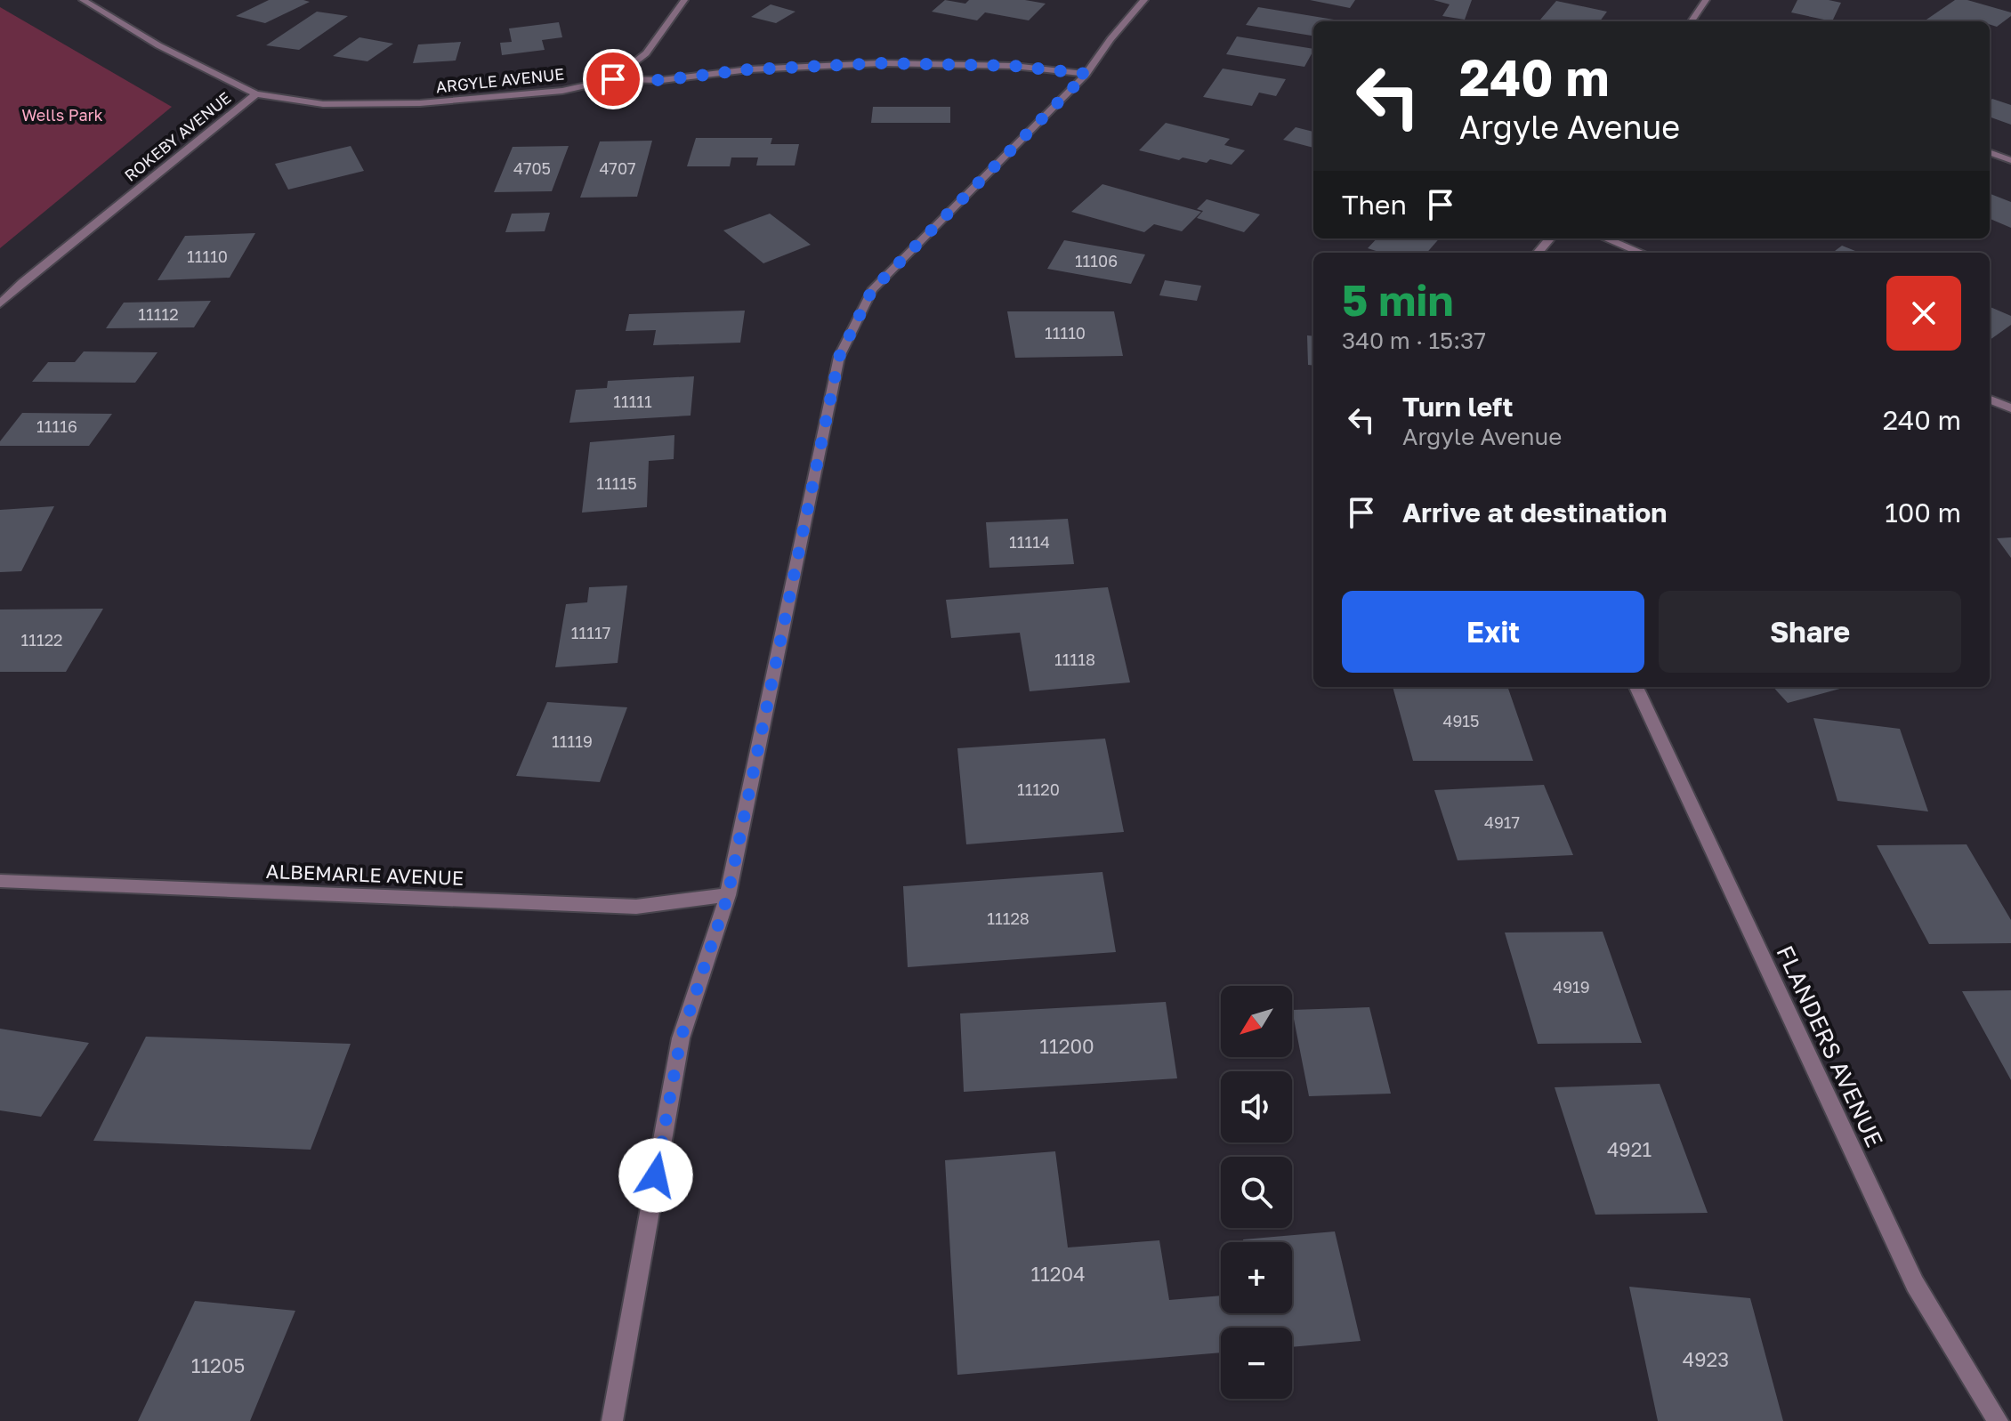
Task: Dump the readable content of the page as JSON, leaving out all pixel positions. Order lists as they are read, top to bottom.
{
  "streets": {
    "street": [
      "ARGYLE AVENUE",
      "ROKEBY AVENUE",
      "ALBEMARLE AVENUE",
      "FLANDERS AVENUE"
    ]
  },
  "crossings": [
    ["ARGYLE AVENUE", "ROKEBY AVENUE"]
  ],
  "parks": ["Wells Park"],
  "house_numbers": [
    "4705",
    "4707",
    "11110",
    "11106",
    "11112",
    "11110",
    "11111",
    "11116",
    "11115",
    "11114",
    "11117",
    "11122",
    "11118",
    "4915",
    "11119",
    "11120",
    "4917",
    "11128",
    "4919",
    "11200",
    "4921",
    "11204",
    "4923",
    "11205"
  ],
  "north": "bottom left",
  "page": {
    "turn": ["240 m", "Argyle Avenue"],
    "then": "Then",
    "heading": ["5 min", "340 m · 15:37"],
    "list": [
      {
        "name": "Turn left",
        "note": "Argyle Avenue",
        "value": "240 m"
      },
      {
        "name": "Arrive at destination",
        "value": "100 m"
      }
    ],
    "buttons": ["Exit", "Share"],
    "map_buttons": ["+", "−"]
  }
}
